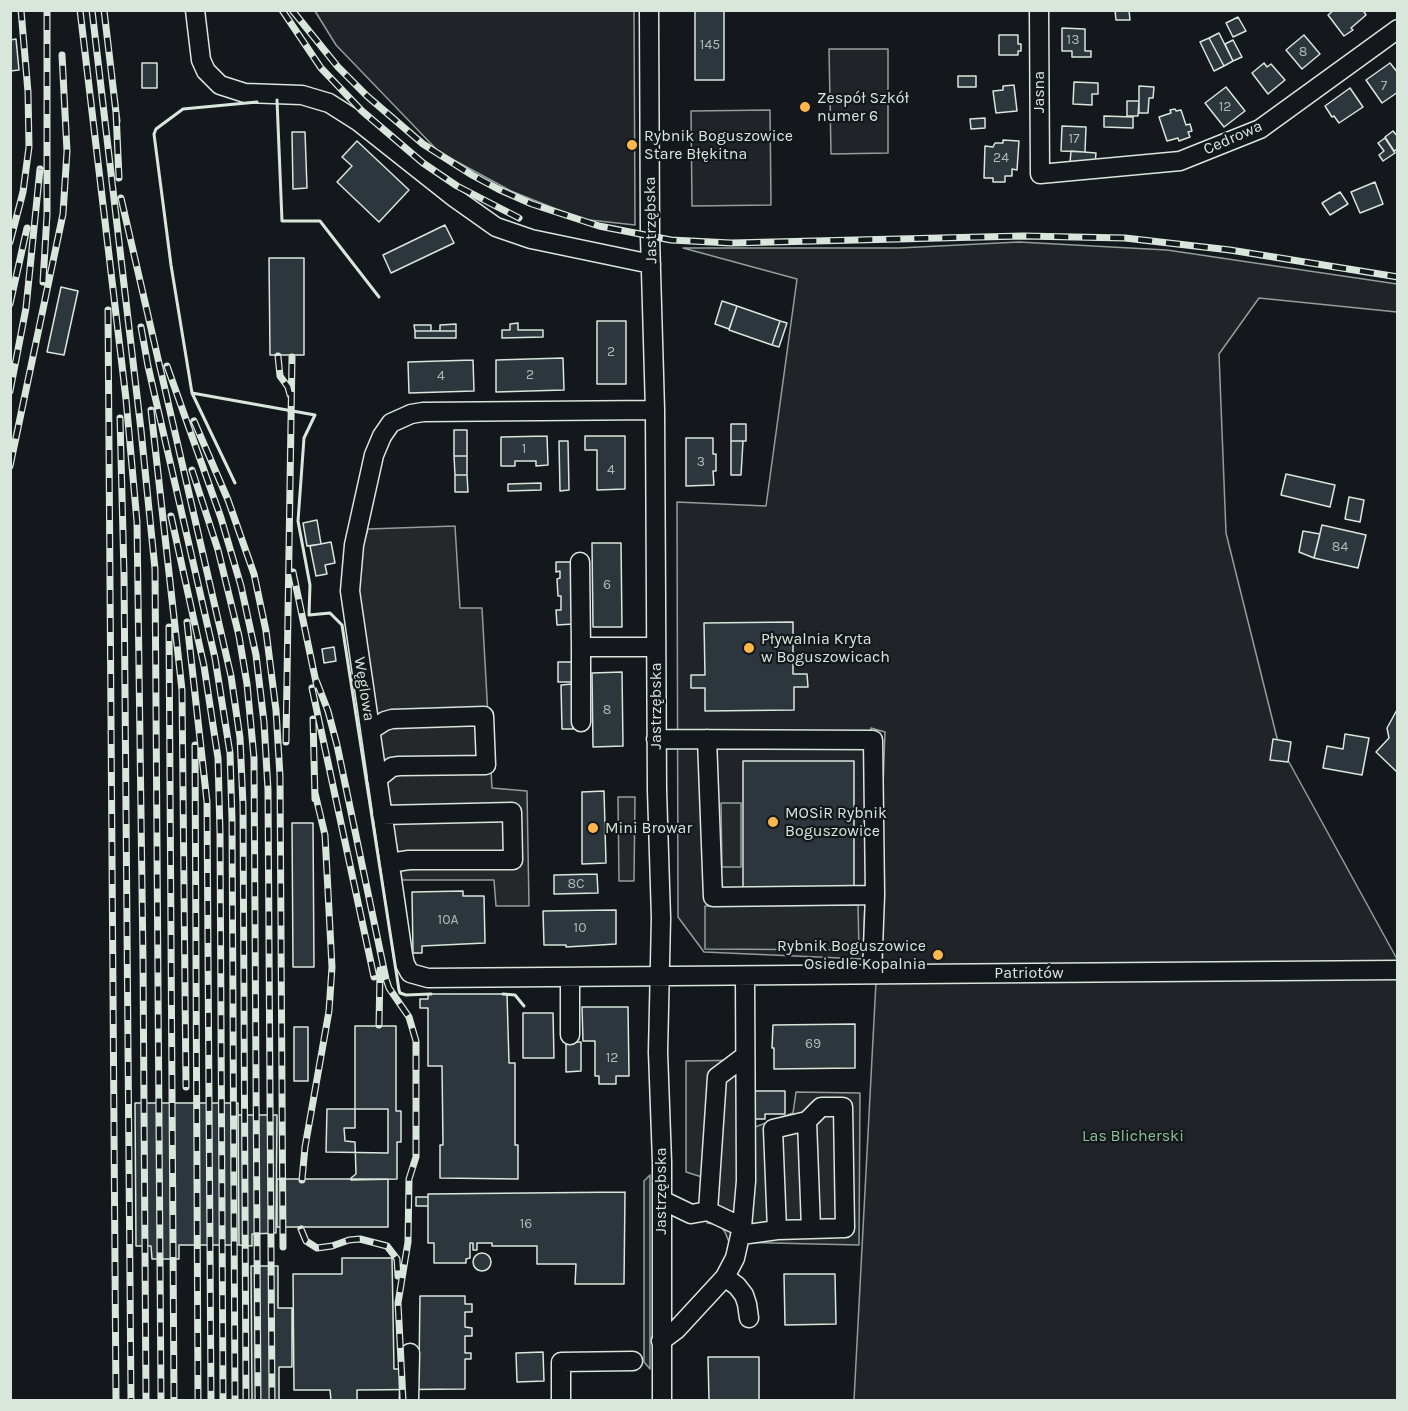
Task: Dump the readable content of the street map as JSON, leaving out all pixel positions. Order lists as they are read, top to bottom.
{
  "streets": {
    "street": [
      "Jasna",
      "Cedrowa",
      "Jastrzębska",
      "Węglowa",
      "Patriotów"
    ]
  },
  "crossings": [
    ["Jasna", "Cedrowa"],
    ["Jastrzębska", "Węglowa"],
    ["Jastrzębska", "Patriotów"],
    ["Węglowa", "Patriotów"]
  ],
  "parks": ["Las Blicherski"],
  "places": [
    "Zespół Szkół numer 6",
    "Rybnik Boguszowice Stare Błękitna",
    "Pływalnia Kryta w Boguszowicach",
    "MOSiR Rybnik Boguszowice",
    "Mini Browar",
    "Rybnik Boguszowice Osiedle Kopalnia"
  ],
  "house_numbers": [
    "13",
    "145",
    "8",
    "7",
    "12",
    "17",
    "24",
    "2",
    "2",
    "4",
    "1",
    "3",
    "4",
    "84",
    "6",
    "8",
    "8C",
    "10A",
    "10",
    "69",
    "12",
    "16"
  ]
}
